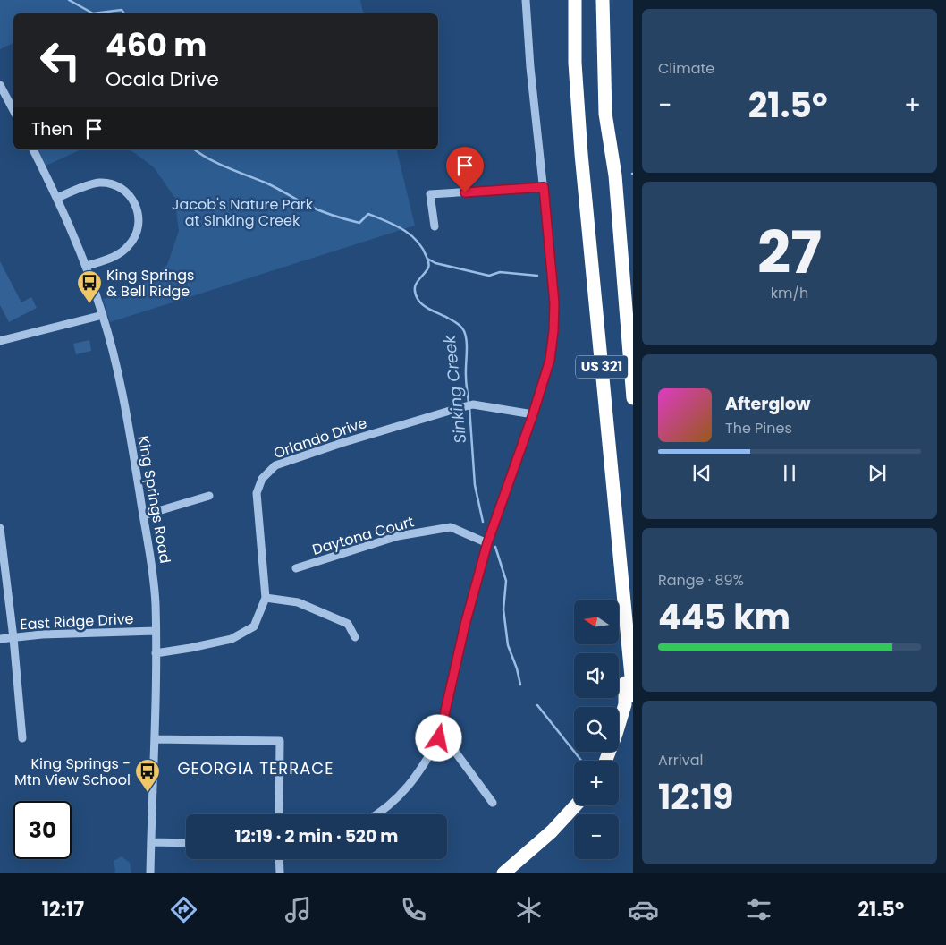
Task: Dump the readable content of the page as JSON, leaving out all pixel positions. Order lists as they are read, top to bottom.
{
  "streets": {
    "highway": ["US 321"],
    "street": [
      "Orlando Drive",
      "King Springs Road",
      "Daytona Court",
      "East Ridge Drive"
    ]
  },
  "crossings": [
    ["Orlando Drive", "King Springs Road"],
    ["King Springs Road", "East Ridge Drive"]
  ],
  "districts": ["GEORGIA TERRACE"],
  "water": ["Sinking Creek"],
  "parks": ["Jacob's Nature Park at Sinking Creek"],
  "places": {
    "bus stop": ["King Springs & Bell Ridge", "King Springs - Mtn View School"]
  },
  "north": "left",
  "page": {
    "tile": [
      "Climate",
      ["27", "km/h"],
      ["Range · 89%", "445 km"],
      ["Arrival", "12:19"]
    ],
    "turn": ["460 m", "Ocala Drive"],
    "heat": ["−", "21.5°", "+"],
    "then": "Then",
    "song": ["Afterglow", "The Pines"],
    "map_buttons": ["+", "−"],
    "limit": "30",
    "trip": "12:19 · 2 min · 520 m",
    "tabs": ["12:17", "21.5°"]
  }
}
